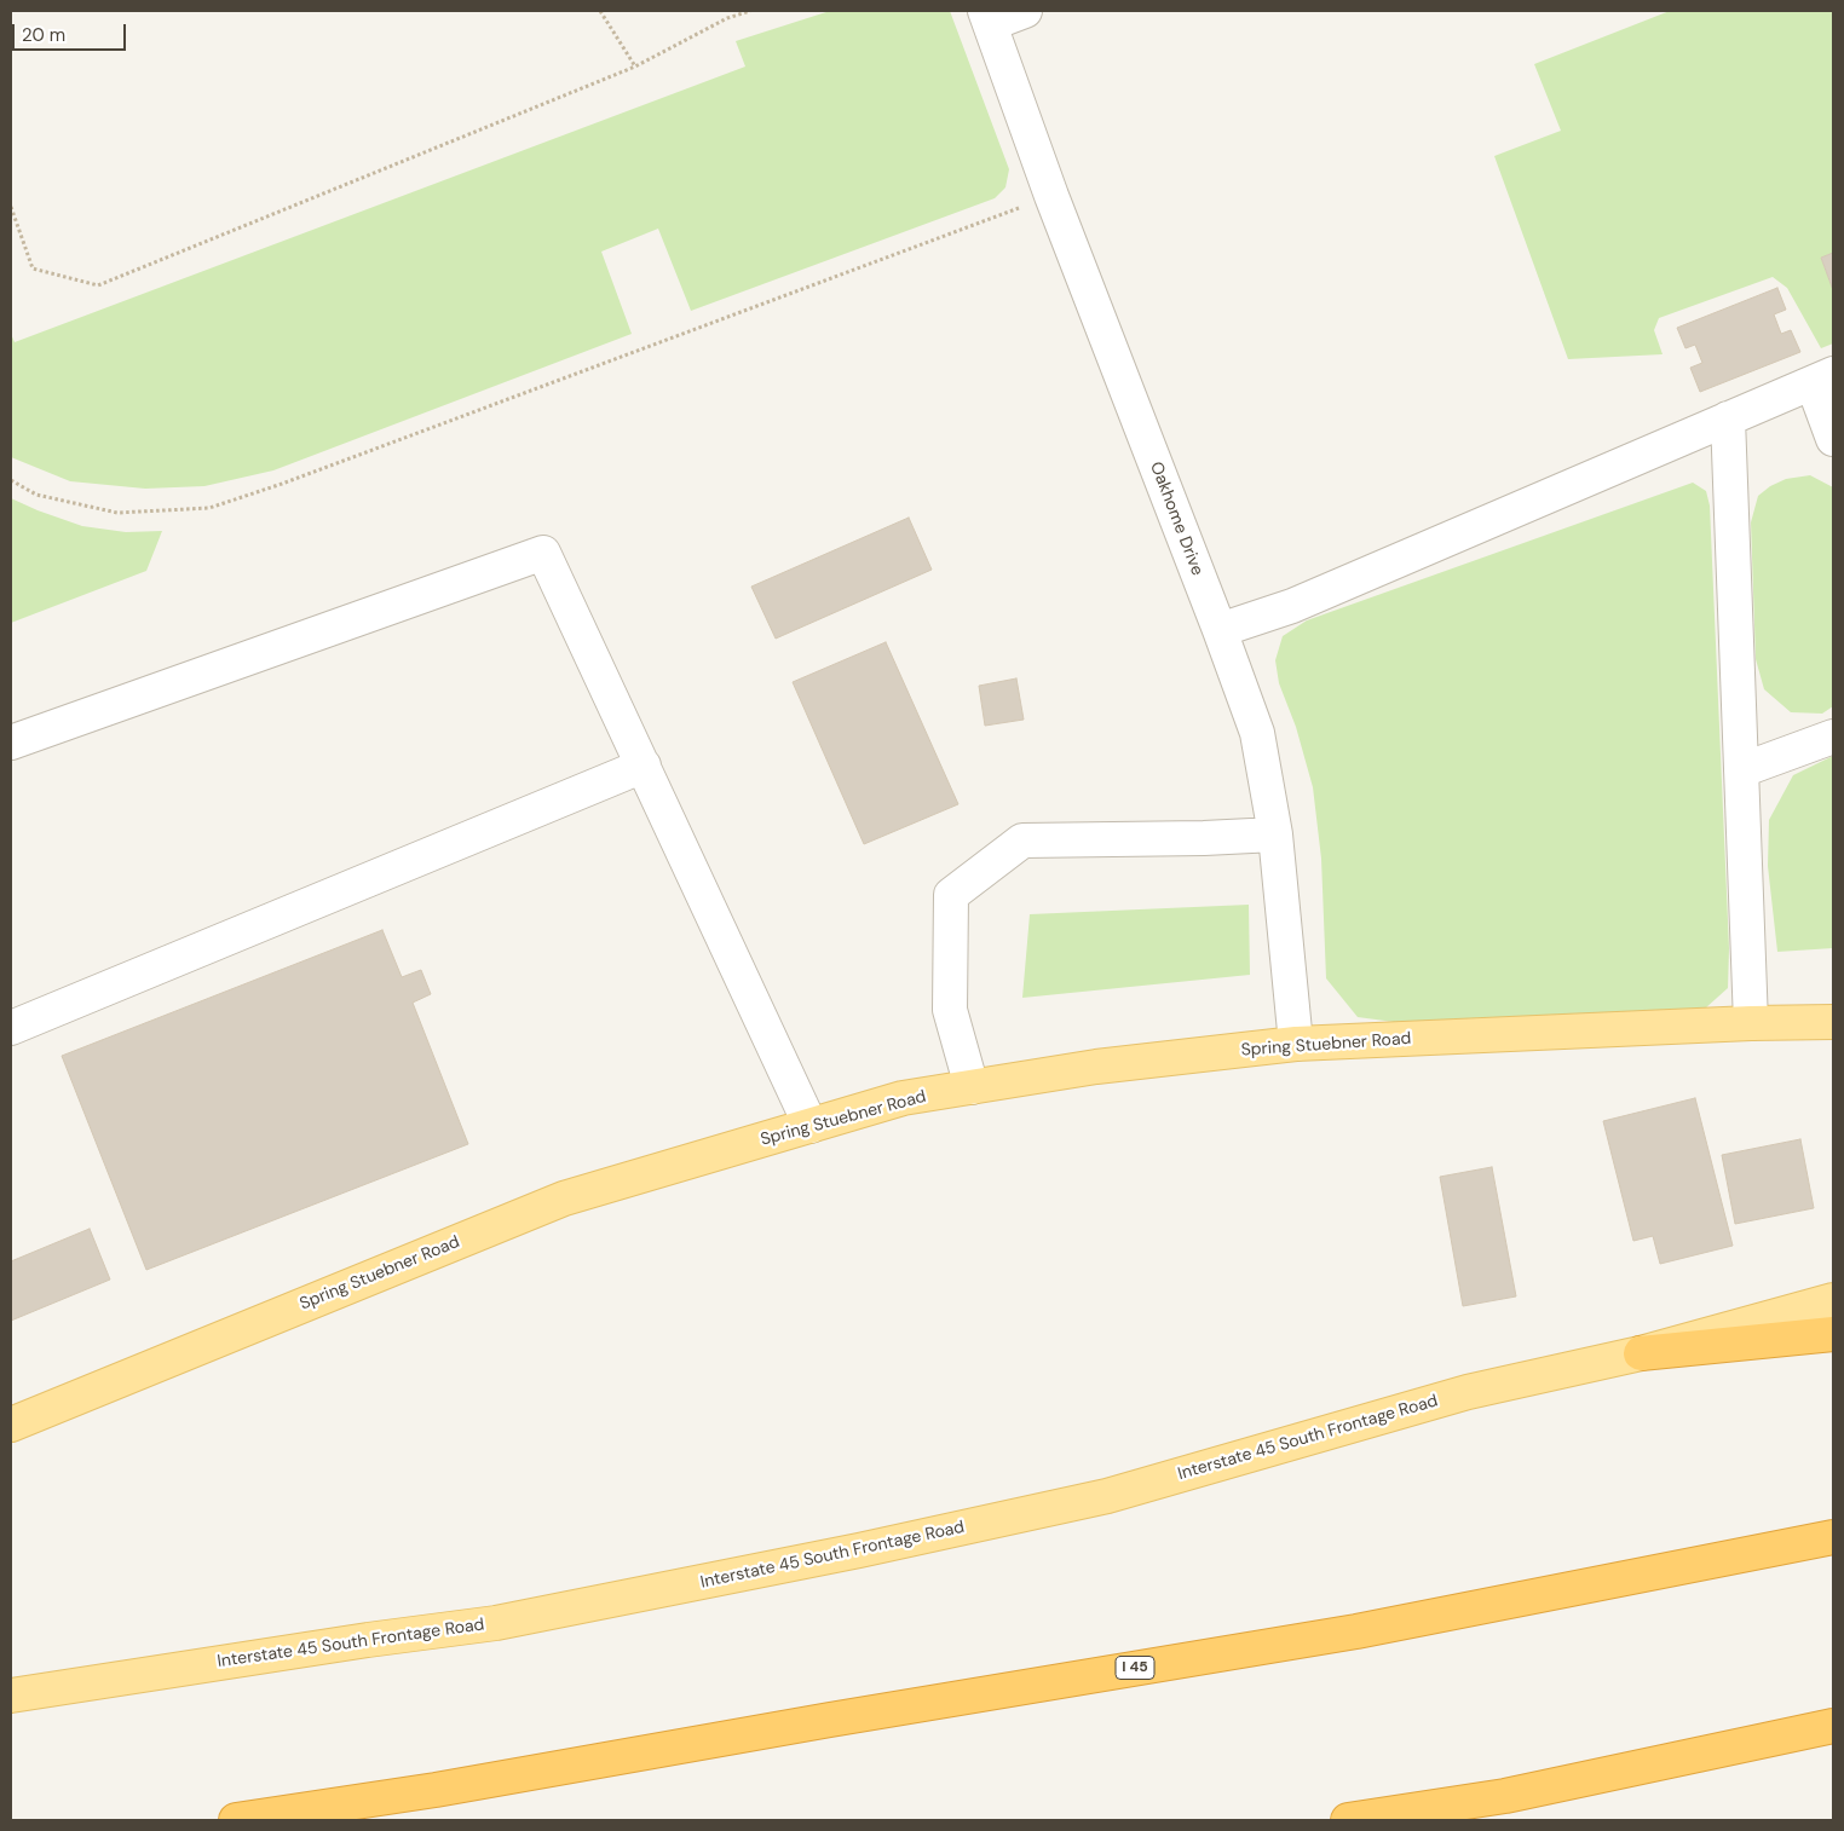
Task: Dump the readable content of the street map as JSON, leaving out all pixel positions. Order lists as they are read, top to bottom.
{
  "streets": {
    "highway": ["I 45"],
    "main road": ["Spring Stuebner Road", "Interstate 45 South Frontage Road"],
    "street": ["Oakhome Drive"]
  },
  "crossings": [
    ["Oakhome Drive", "Spring Stuebner Road"]
  ],
  "scale_bar": "20 m"
}
